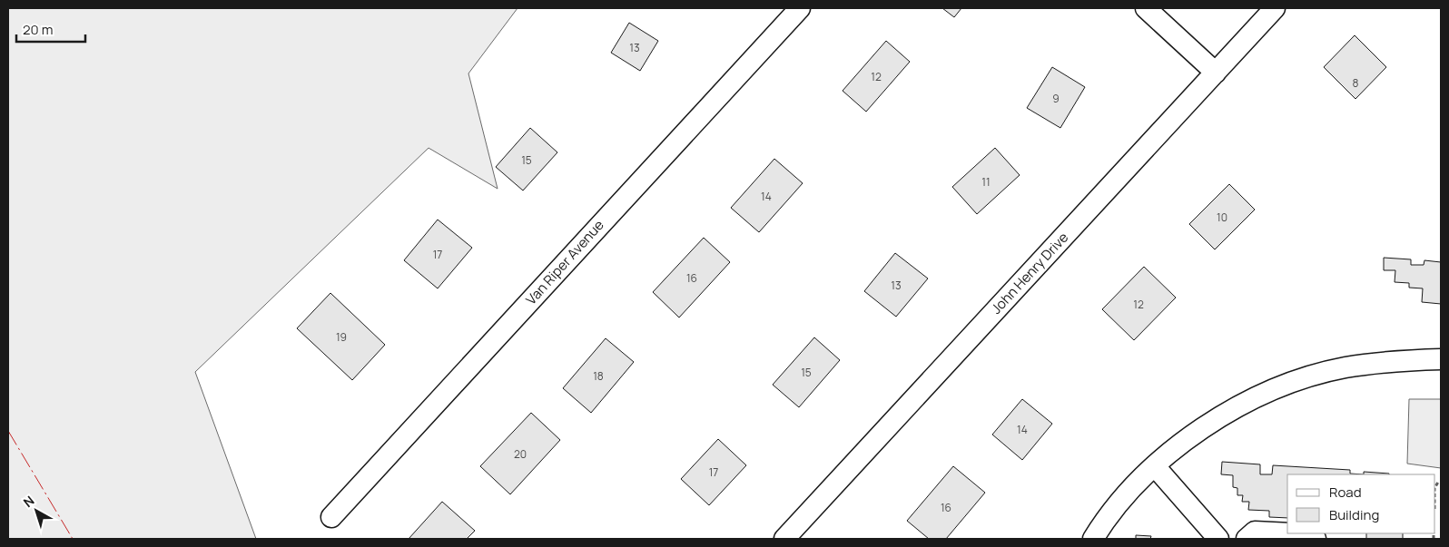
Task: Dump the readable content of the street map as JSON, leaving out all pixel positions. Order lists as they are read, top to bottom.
{
  "streets": {
    "street": ["Van Riper Avenue", "John Henry Drive"]
  },
  "house_numbers": [
    "13",
    "12",
    "8",
    "9",
    "15",
    "11",
    "14",
    "10",
    "17",
    "16",
    "13",
    "12",
    "19",
    "15",
    "18",
    "14",
    "20",
    "17",
    "16"
  ],
  "legend": ["Road", "Building"],
  "scale_bar": "20 m",
  "north": "top left"
}
